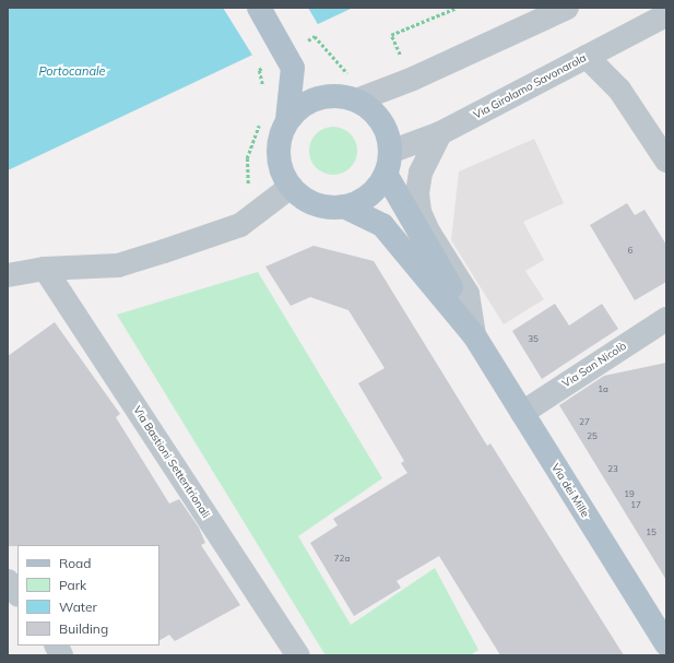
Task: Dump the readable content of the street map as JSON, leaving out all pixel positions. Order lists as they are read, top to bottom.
{
  "streets": {
    "main road": ["Via dei Mille"],
    "street": ["Via Girolamo Savonarola", "Via San Nicolò", "Via Bastioni Settentrionali"]
  },
  "crossings": [
    ["Via Girolamo Savonarola", "Via dei Mille"],
    ["Via San Nicolò", "Via dei Mille"]
  ],
  "water": ["Portocanale"],
  "house_numbers": [
    "6",
    "35",
    "1a",
    "27",
    "25",
    "23",
    "19",
    "17",
    "15",
    "72a"
  ],
  "legend": [
    "Road",
    "Park",
    "Water",
    "Building"
  ]
}
